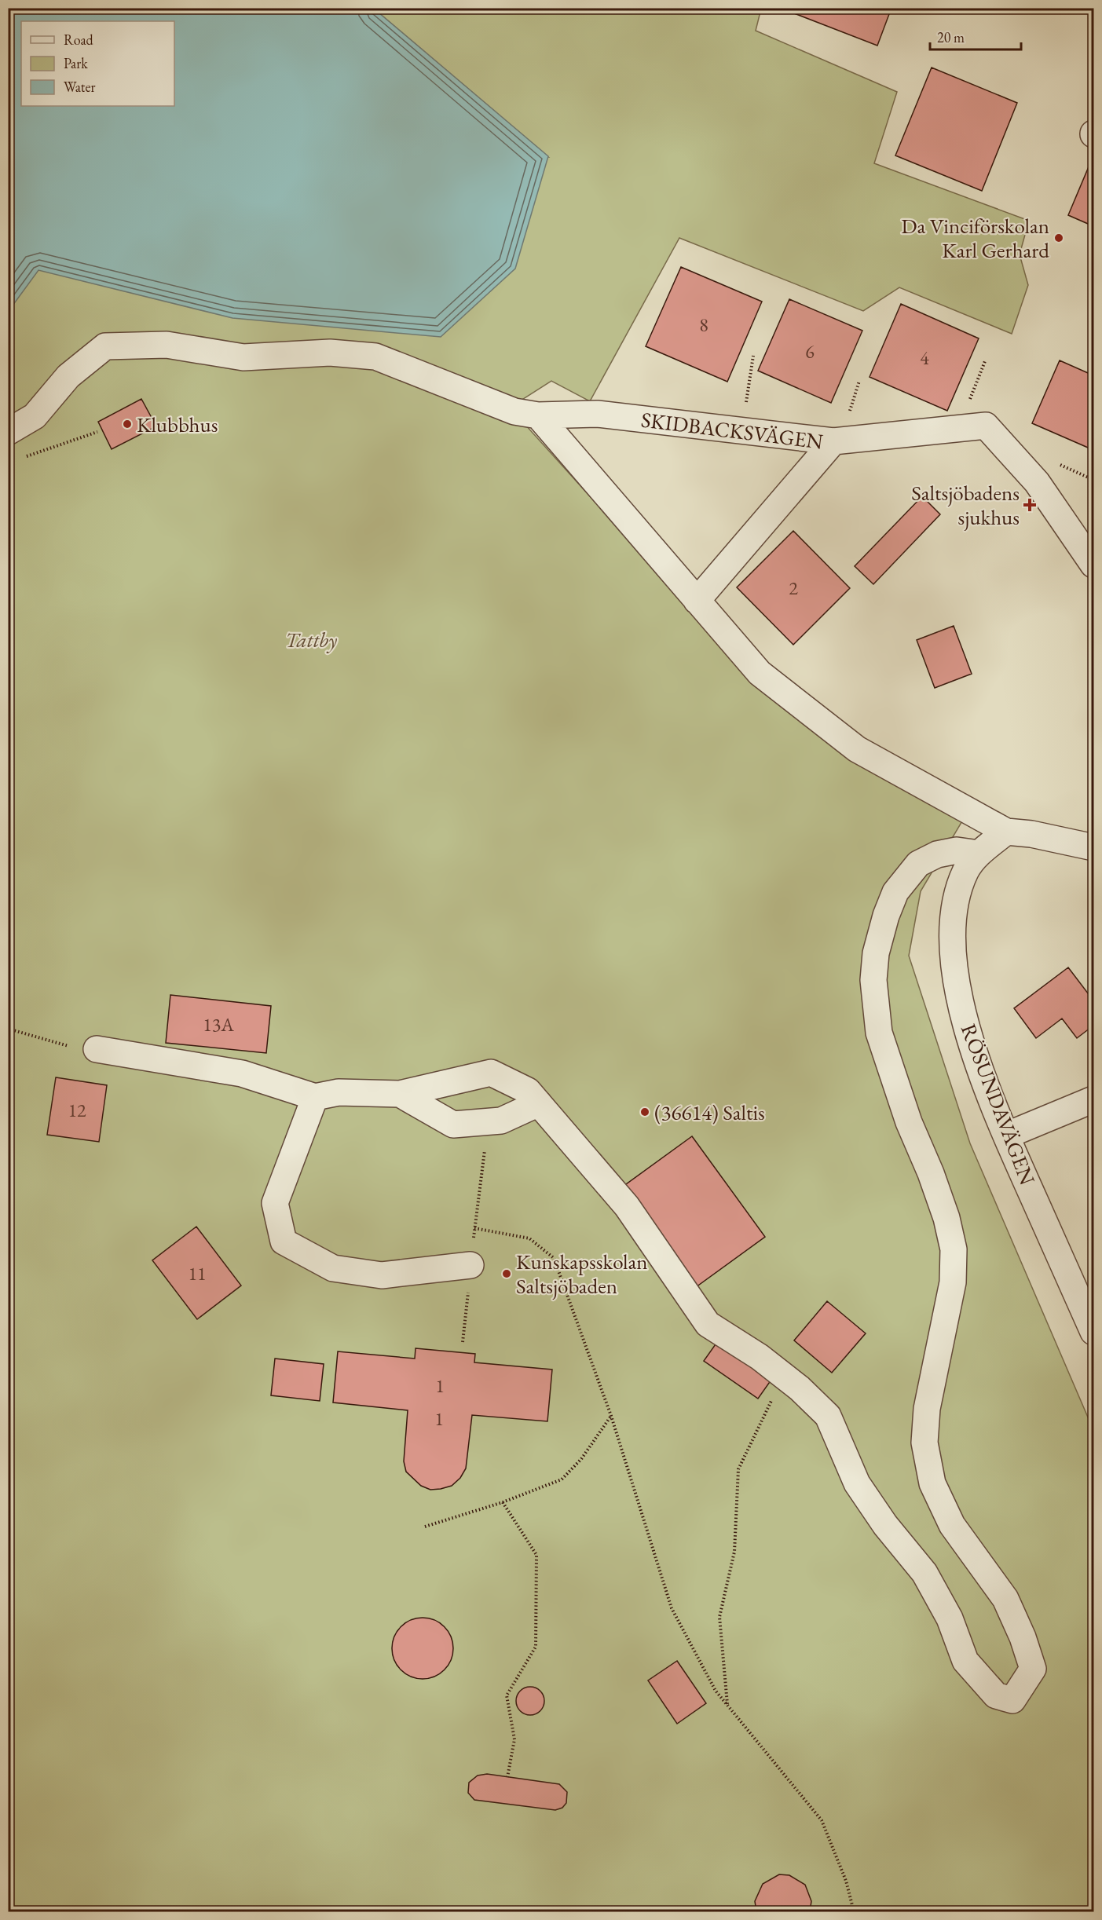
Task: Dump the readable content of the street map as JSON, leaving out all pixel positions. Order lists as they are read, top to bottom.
{
  "streets": {
    "street": ["SKIDBACKSVÄGEN", "RÖSUNDAVÄGEN"]
  },
  "parks": ["Tattby"],
  "places": {
    "other": [
      "Da Vinciförskolan Karl Gerhard",
      "Klubbhus",
      "(36614) Saltis",
      "Kunskapsskolan Saltsjöbaden"
    ],
    "health": ["Saltsjöbadens sjukhus"]
  },
  "house_numbers": [
    "8",
    "6",
    "4",
    "2",
    "13A",
    "12",
    "11",
    "1",
    "1"
  ],
  "legend": ["Road", "Park", "Water"],
  "scale_bar": "20 m"
}
